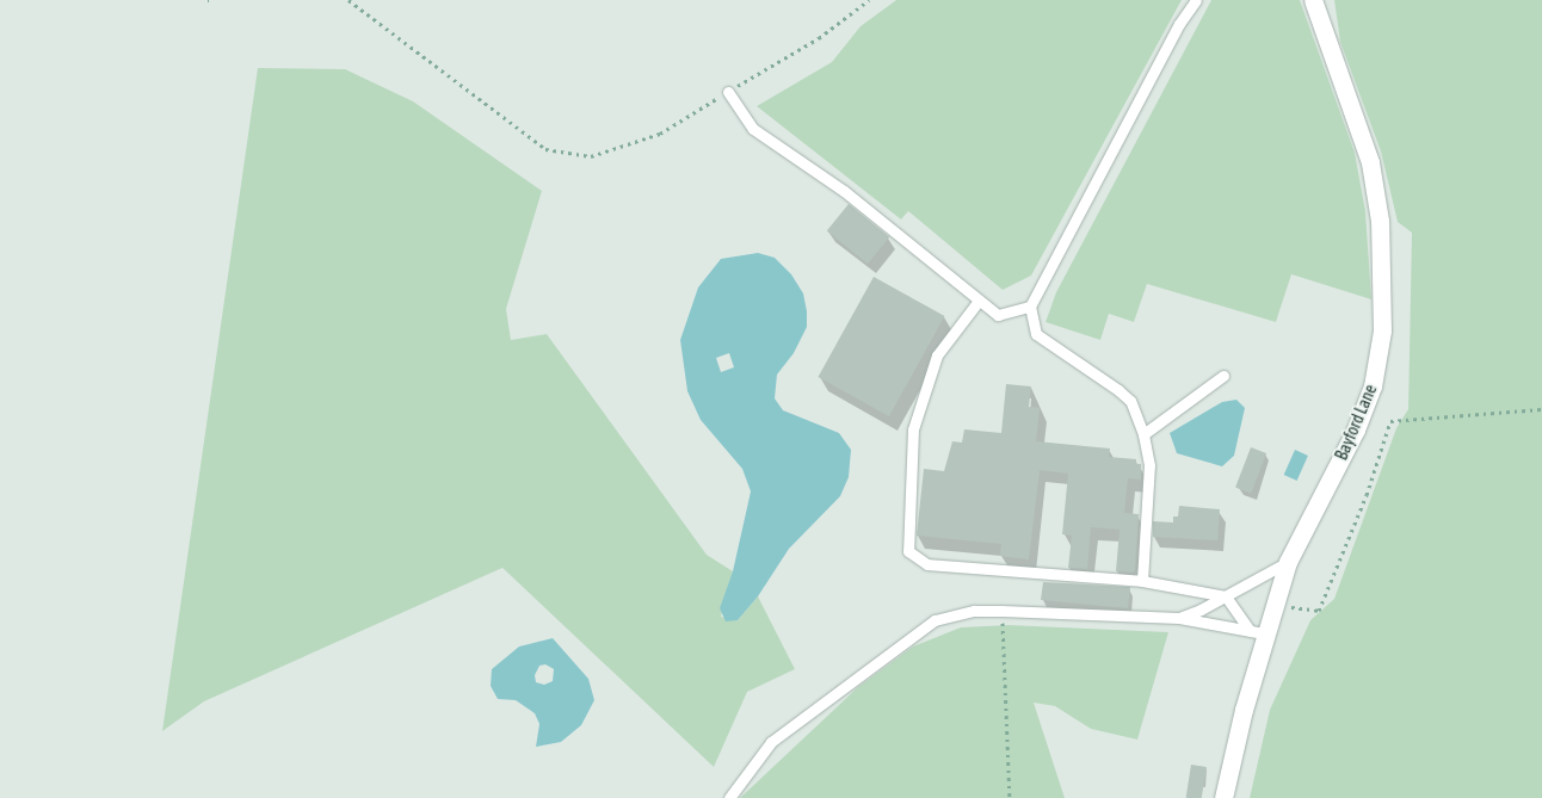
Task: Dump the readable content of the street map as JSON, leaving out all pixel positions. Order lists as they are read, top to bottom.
{
  "streets": {
    "street": ["Bayford Lane"]
  }
}
